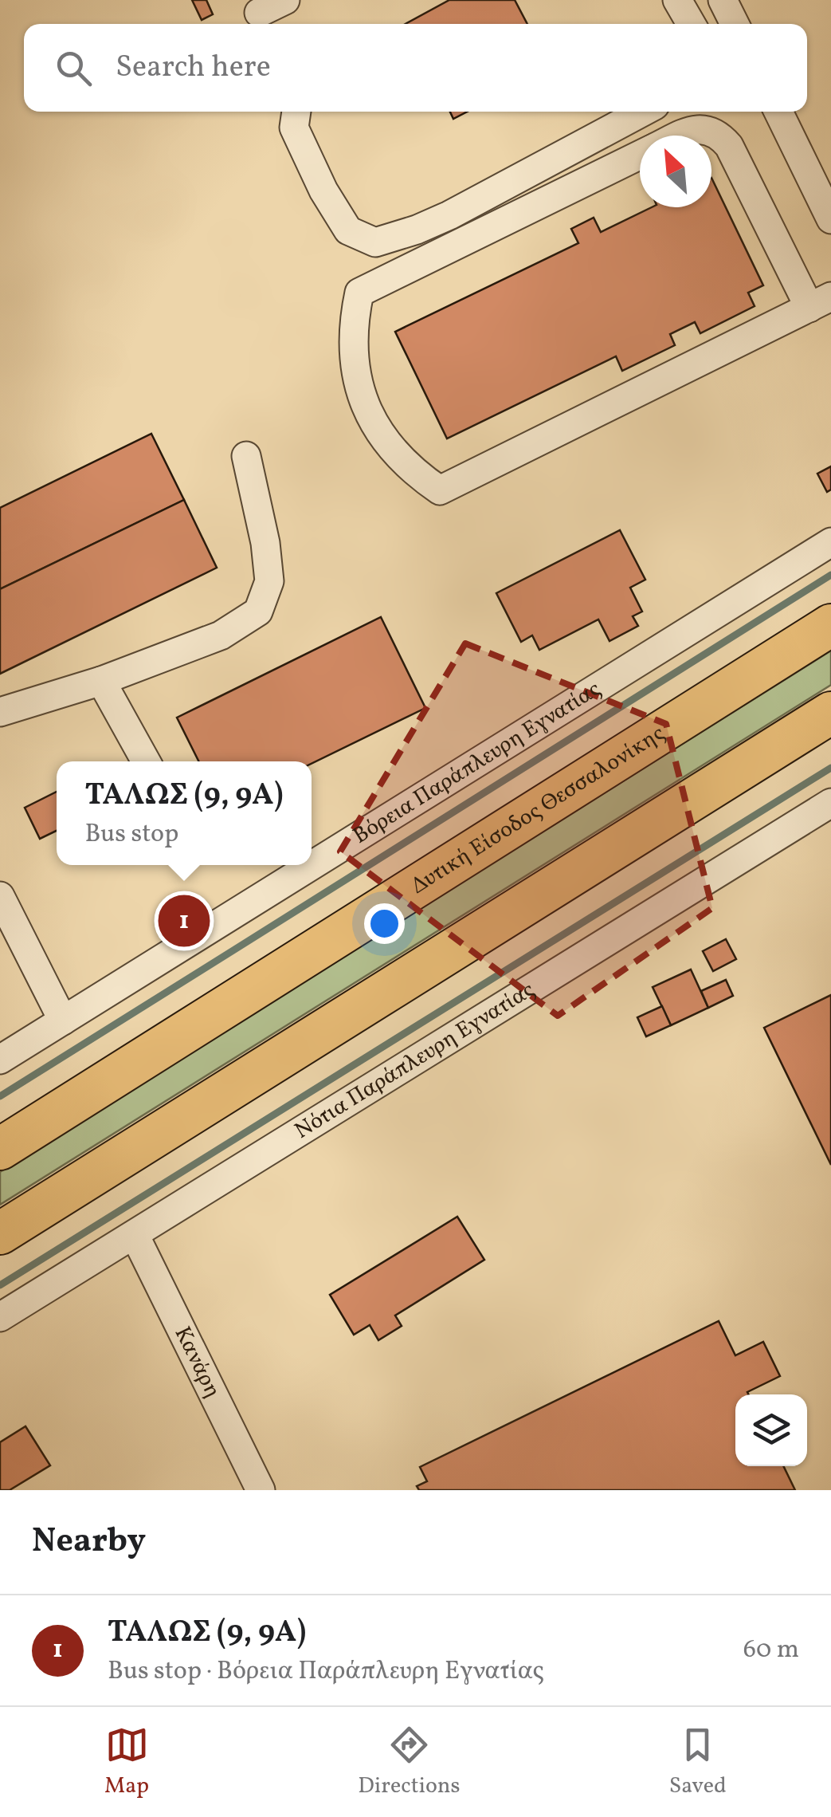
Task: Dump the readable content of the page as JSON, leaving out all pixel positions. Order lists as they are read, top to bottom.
{
  "streets": {
    "highway": ["Δυτική Είσοδος Θεσσαλονίκης"],
    "street": ["Βόρεια Παράπλευρη Εγνατίας", "Νότια Παράπλευρη Εγνατίας", "Κανάρη"]
  },
  "crossings": [
    ["Νότια Παράπλευρη Εγνατίας", "Κανάρη"]
  ],
  "north": "top left",
  "page": {
    "search": "Search here",
    "popup": ["ΤΑΛΩΣ (9, 9Α)", "Bus stop"],
    "pins": "1",
    "heading": "Nearby",
    "list": [
      {
        "mark": "1",
        "name": "ΤΑΛΩΣ (9, 9Α)",
        "note": "Bus stop · Βόρεια Παράπλευρη Εγνατίας",
        "value": "60 m"
      }
    ],
    "nav": ["Map", "Directions", "Saved"]
  }
}
